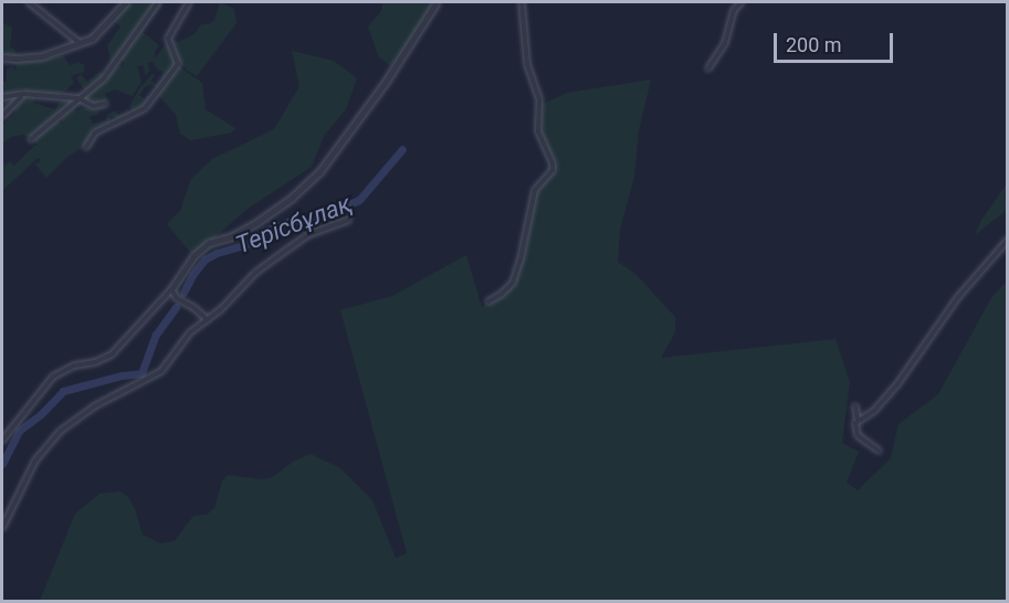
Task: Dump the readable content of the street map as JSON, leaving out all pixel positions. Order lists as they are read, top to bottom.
{
  "water": ["Терісбұлақ"],
  "scale_bar": "200 m"
}
